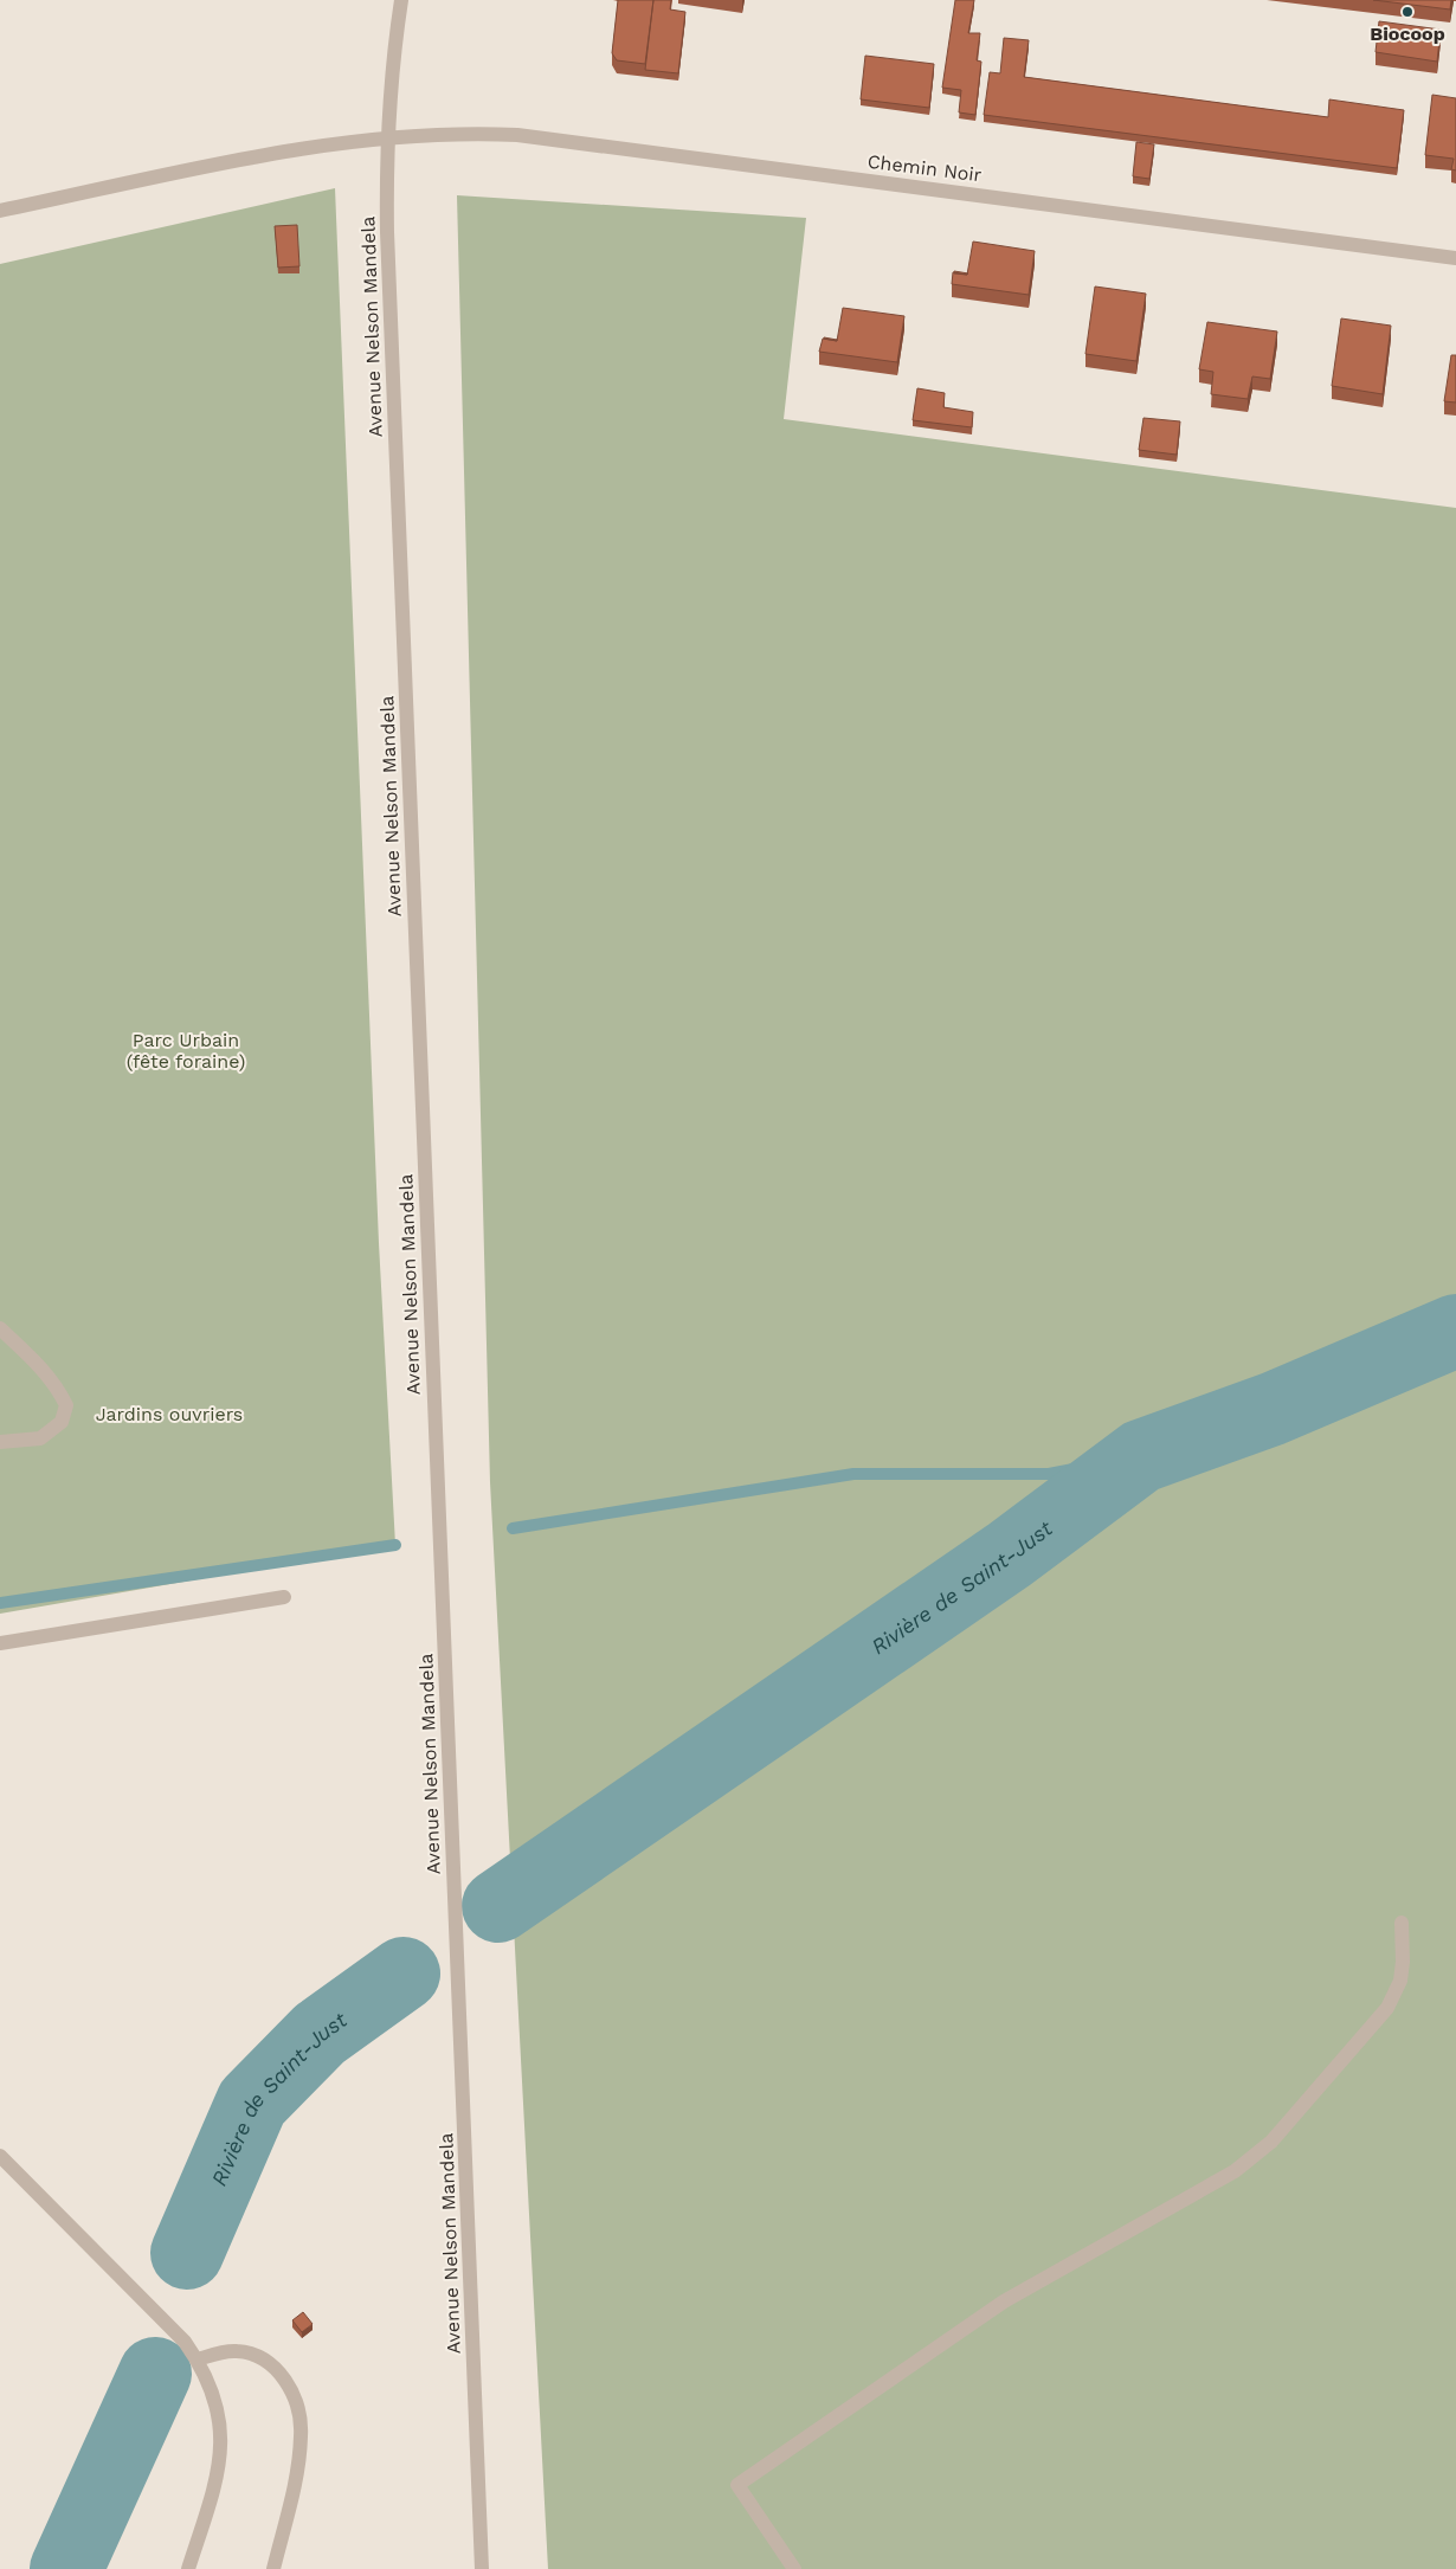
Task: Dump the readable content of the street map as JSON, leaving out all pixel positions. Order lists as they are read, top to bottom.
{
  "streets": {
    "street": ["Chemin Noir", "Avenue Nelson Mandela"]
  },
  "crossings": [
    ["Chemin Noir", "Avenue Nelson Mandela"]
  ],
  "water": ["Rivière de Saint-Just"],
  "parks": ["Parc Urbain (fête foraine)", "Jardins ouvriers"],
  "places": ["Biocoop"]
}
